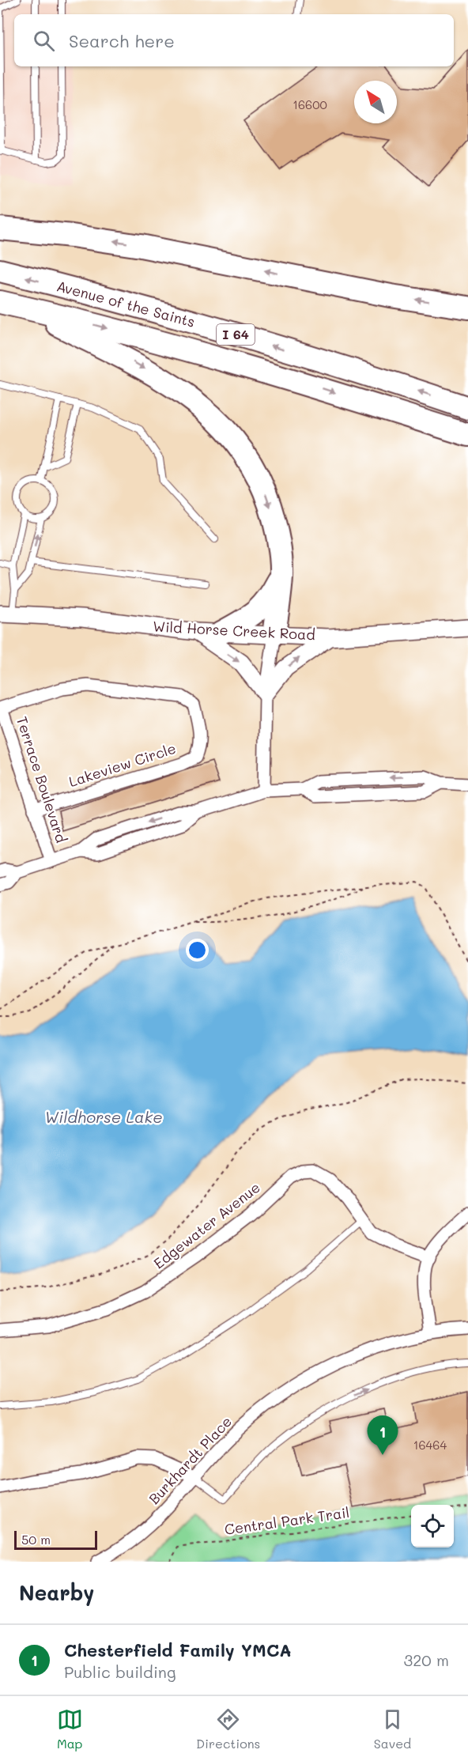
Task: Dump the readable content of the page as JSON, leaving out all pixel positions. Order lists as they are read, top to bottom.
{
  "streets": {
    "highway": ["Avenue of the Saints", "I 64"],
    "main road": ["Wild Horse Creek Road"],
    "street": [
      "Lakeview Circle",
      "Terrace Boulevard",
      "Edgewater Avenue",
      "Burkhardt Place"
    ],
    "path": ["Central Park Trail"]
  },
  "crossings": [
    ["Lakeview Circle", "Terrace Boulevard"]
  ],
  "water": ["Wildhorse Lake"],
  "house_numbers": ["16600", "16464"],
  "scale_bar": "50 m",
  "north": "top left",
  "page": {
    "search": "Search here",
    "pins": "1",
    "scale": "50 m",
    "heading": "Nearby",
    "list": [
      {
        "mark": "1",
        "name": "Chesterfield Family YMCA",
        "note": "Public building",
        "value": "320 m"
      }
    ],
    "nav": ["Map", "Directions", "Saved"]
  }
}
